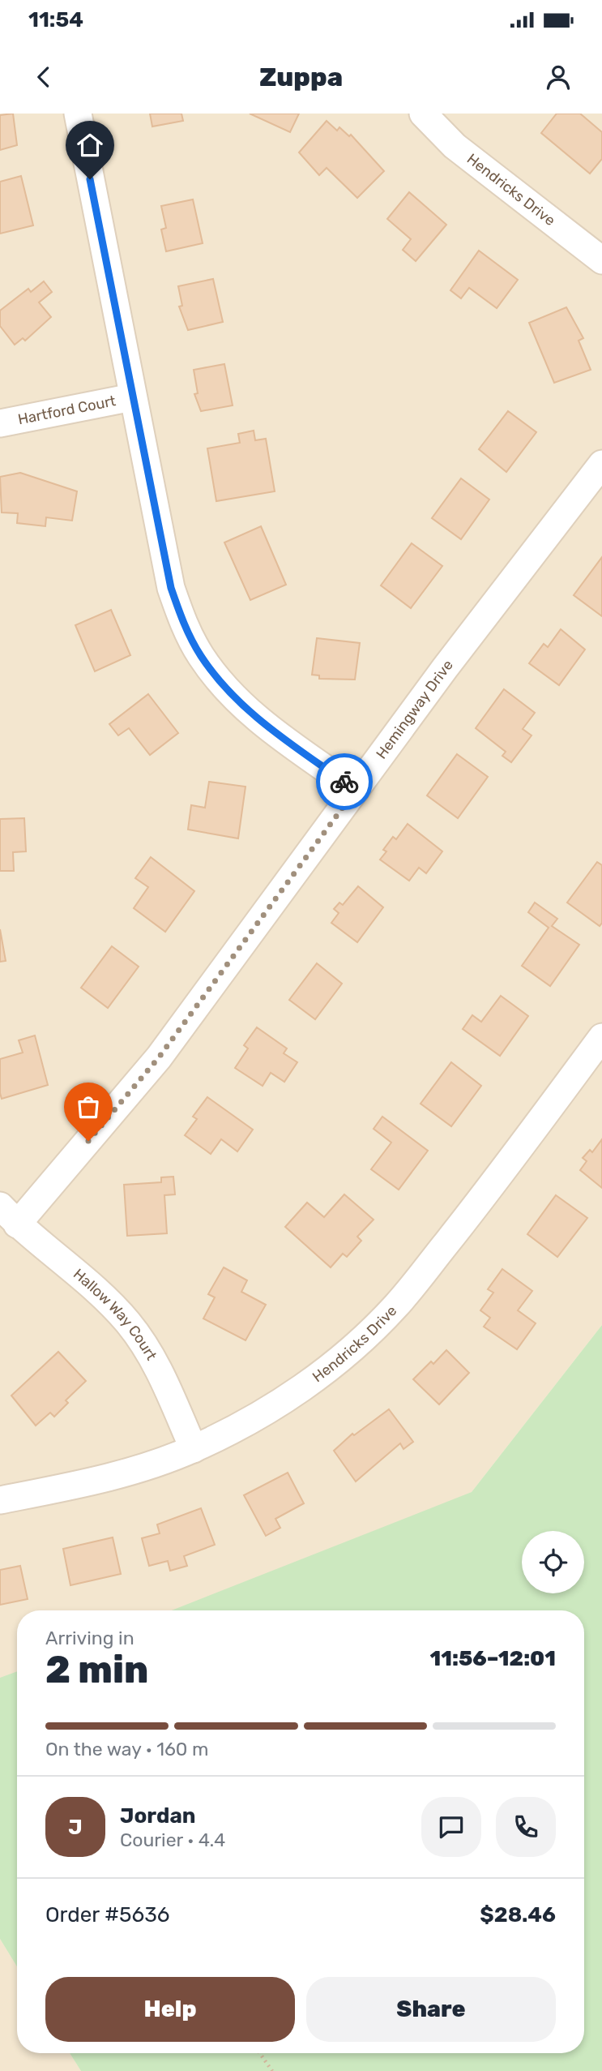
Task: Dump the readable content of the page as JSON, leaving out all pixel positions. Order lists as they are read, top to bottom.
{
  "streets": {
    "street": [
      "Hendricks Drive",
      "Hartford Court",
      "Hemingway Drive",
      "Hallow Way Court"
    ]
  },
  "crossings": [
    ["Hendricks Drive", "Hallow Way Court"],
    ["Hemingway Drive", "Hallow Way Court"]
  ],
  "page": {
    "status": "11:54",
    "header": "Zuppa",
    "heading": ["2 min", "Arriving in", "11:56–12:01"],
    "panel": [
      "Jordan",
      "Courier · 4.4",
      "Order #5636",
      "$28.46"
    ],
    "bar": "On the way · 160 m",
    "round": "J",
    "buttons": ["Help", "Share"]
  }
}
